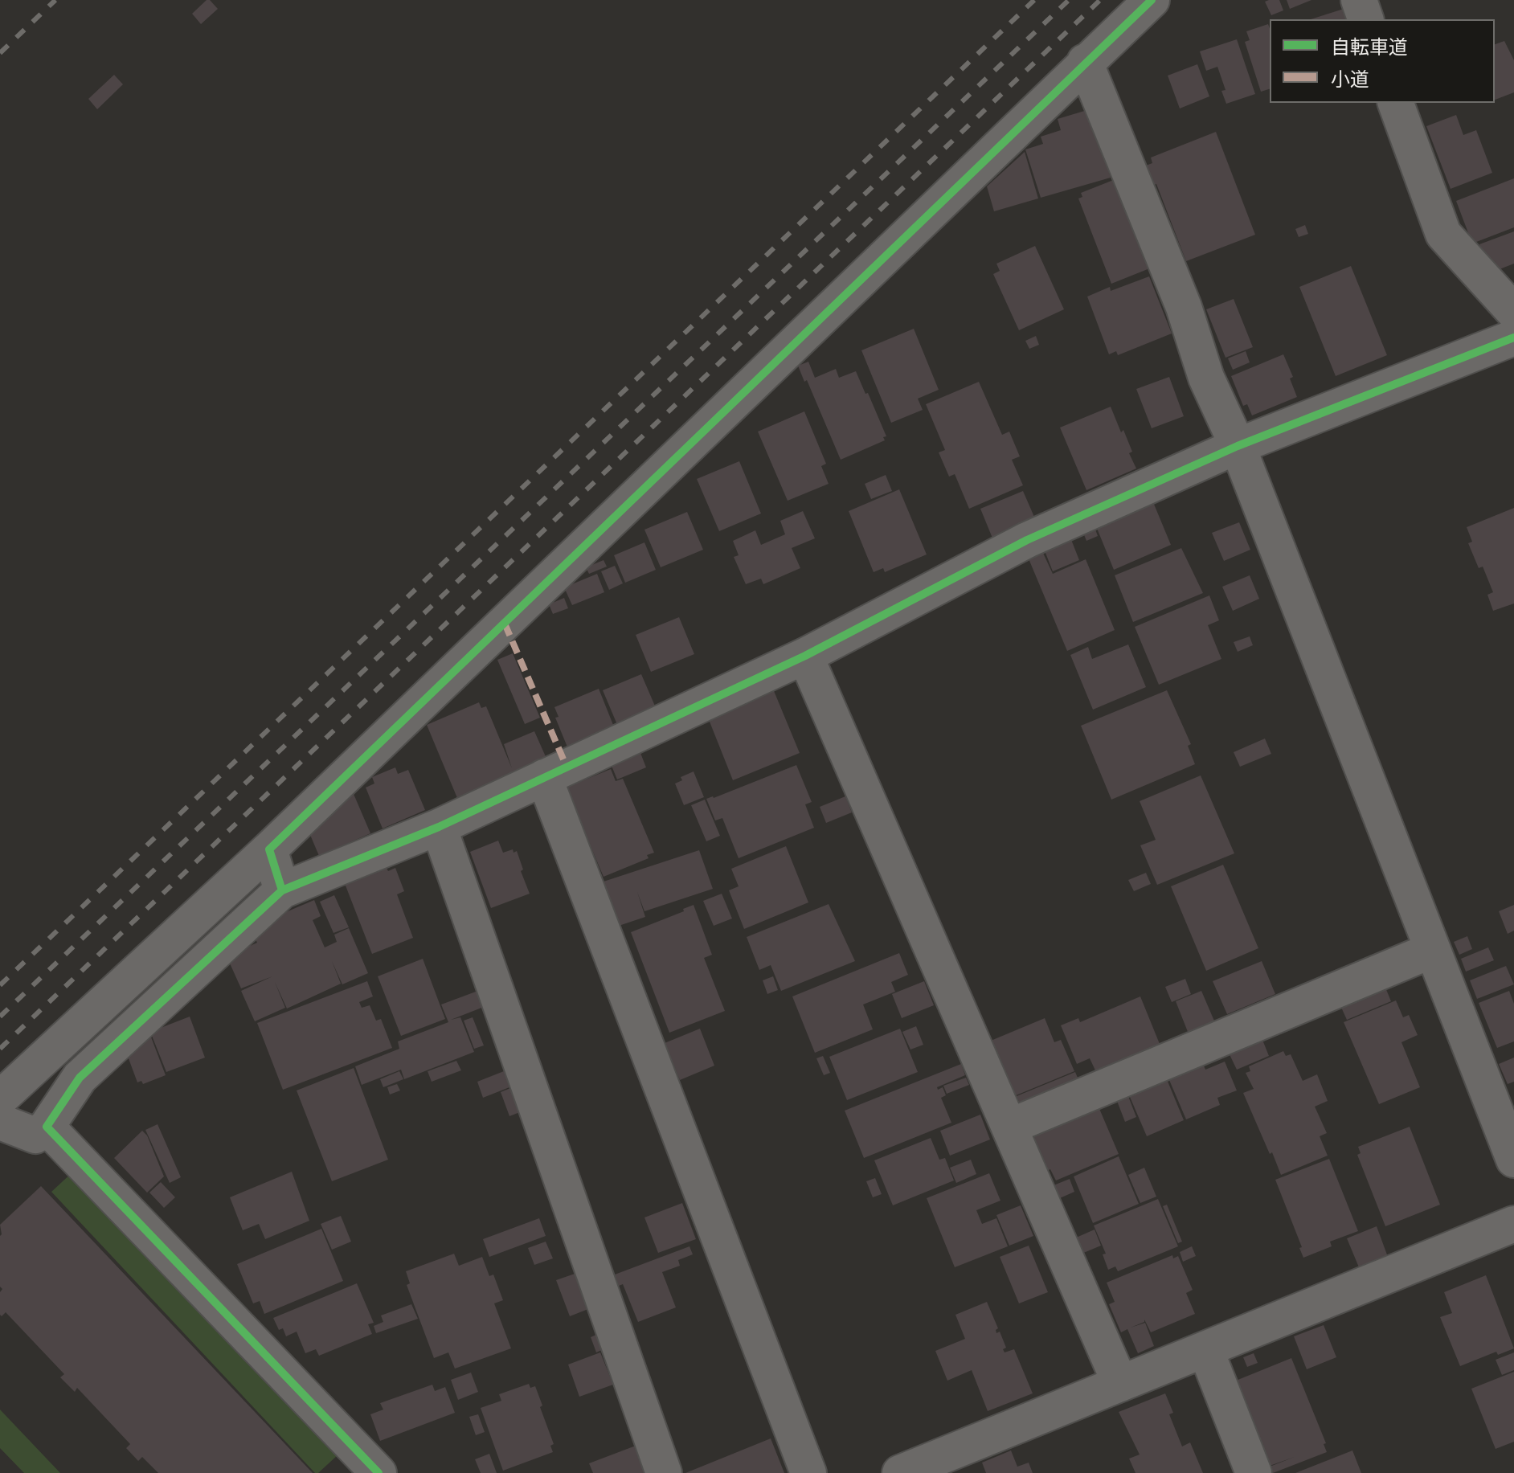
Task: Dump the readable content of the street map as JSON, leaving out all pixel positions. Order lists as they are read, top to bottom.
{
  "legend": ["自転車道", "小道"]
}
